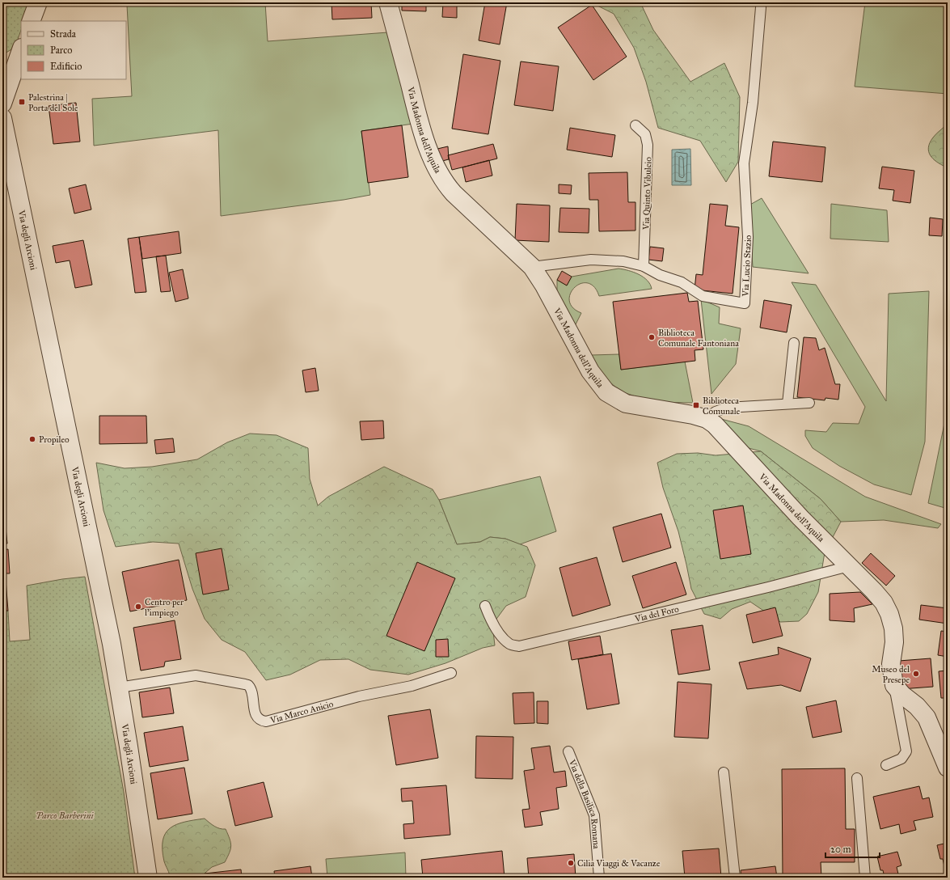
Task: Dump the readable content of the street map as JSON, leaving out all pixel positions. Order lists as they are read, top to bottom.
{
  "streets": {
    "street": ["Via Madonna dell'Aquila", "Via degli Arcioni"],
    "lane": [
      "Via Quinto Vibuleio",
      "Via Lucio Stazio",
      "Via del Foro",
      "Via Marco Anicio",
      "Via della Basilica Romana"
    ]
  },
  "crossings": [
    ["Via Madonna dell'Aquila", "Via Lucio Stazio"],
    ["Via Madonna dell'Aquila", "Via del Foro"],
    ["Via Quinto Vibuleio", "Via Lucio Stazio"],
    ["Via degli Arcioni", "Via Marco Anicio"]
  ],
  "parks": ["Parco Barberini"],
  "places": {
    "transit": ["Palestrina | Porta del Sole", "Biblioteca Comunale"],
    "other": [
      "Biblioteca Comunale Fantoniana",
      "Propileo",
      "Centro per l'impiego",
      "Museo del Presepe",
      "Cilia Viaggi & Vacanze"
    ]
  },
  "legend": ["Strada", "Parco", "Edificio"],
  "scale_bar": "20 m"
}
